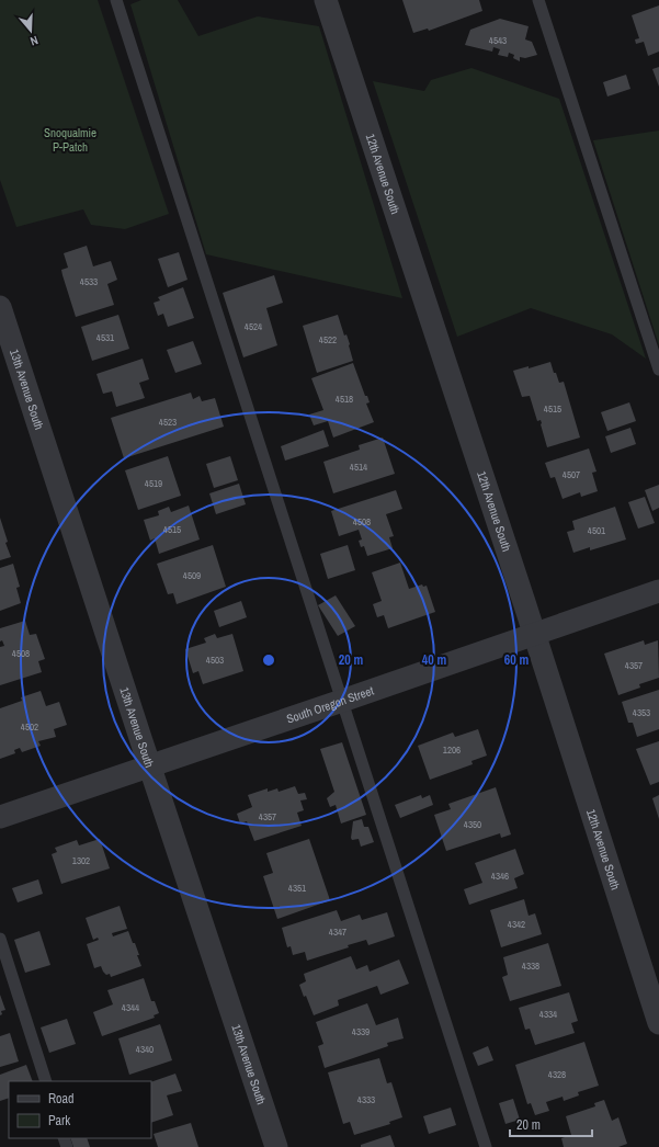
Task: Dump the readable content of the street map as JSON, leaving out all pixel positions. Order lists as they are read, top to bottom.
{
  "streets": {
    "street": ["12th Avenue South", "13th Avenue South", "South Oregon Street"]
  },
  "crossings": [
    ["12th Avenue South", "South Oregon Street"],
    ["13th Avenue South", "South Oregon Street"]
  ],
  "parks": ["Snoqualmie P-Patch"],
  "house_numbers": [
    "4543",
    "4533",
    "4524",
    "4531",
    "4522",
    "4518",
    "4515",
    "4523",
    "4514",
    "4507",
    "4519",
    "4508",
    "4515",
    "4501",
    "4509",
    "4508",
    "4503",
    "4357",
    "4353",
    "4502",
    "1206",
    "4357",
    "4350",
    "1302",
    "4346",
    "4351",
    "4342",
    "4347",
    "4338",
    "4344",
    "4334",
    "4339",
    "4340",
    "4328",
    "4333"
  ],
  "legend": ["Road", "Park"],
  "scale_bar": "20 m",
  "north": "bottom",
  "rings": ["20 m", "40 m", "60 m"]
}
